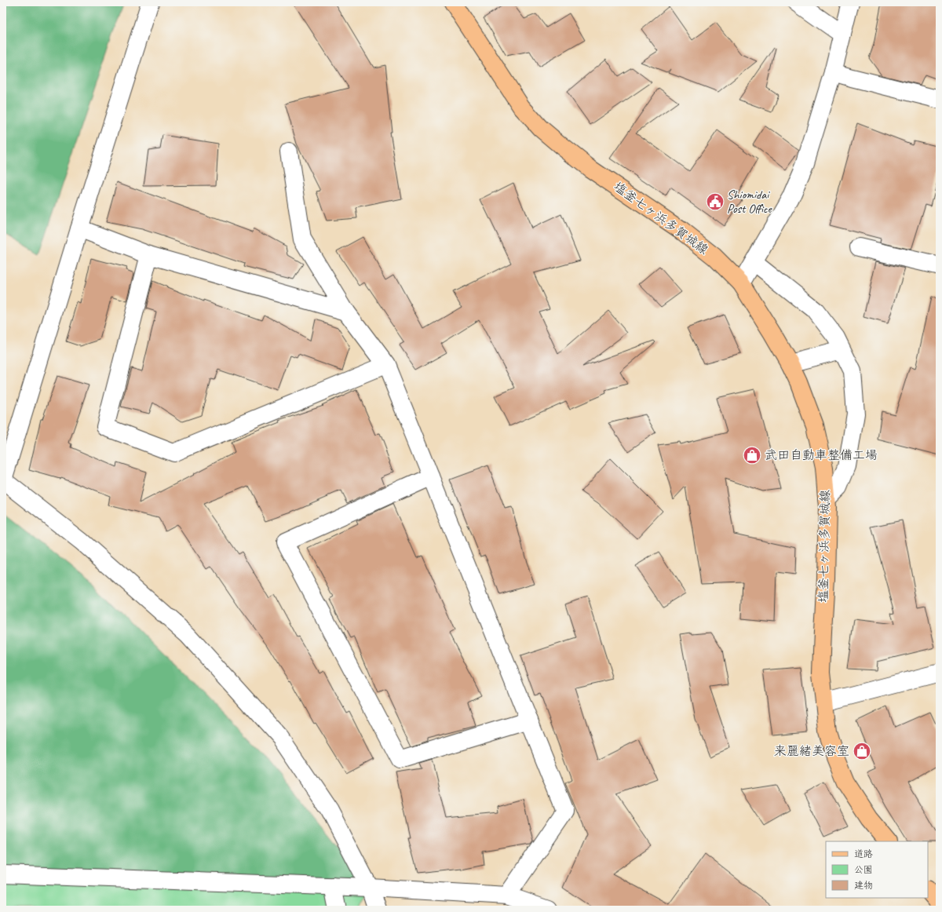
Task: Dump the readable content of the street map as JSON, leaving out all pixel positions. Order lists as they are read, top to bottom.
{
  "streets": {
    "main road": ["塩釜七ヶ浜多賀城線"]
  },
  "places": {
    "public building": ["Shiomidai Post Office"],
    "shop": ["武田自動車整備工場", "来麗緒美容室"]
  },
  "legend": ["道路", "公園", "建物"]
}
